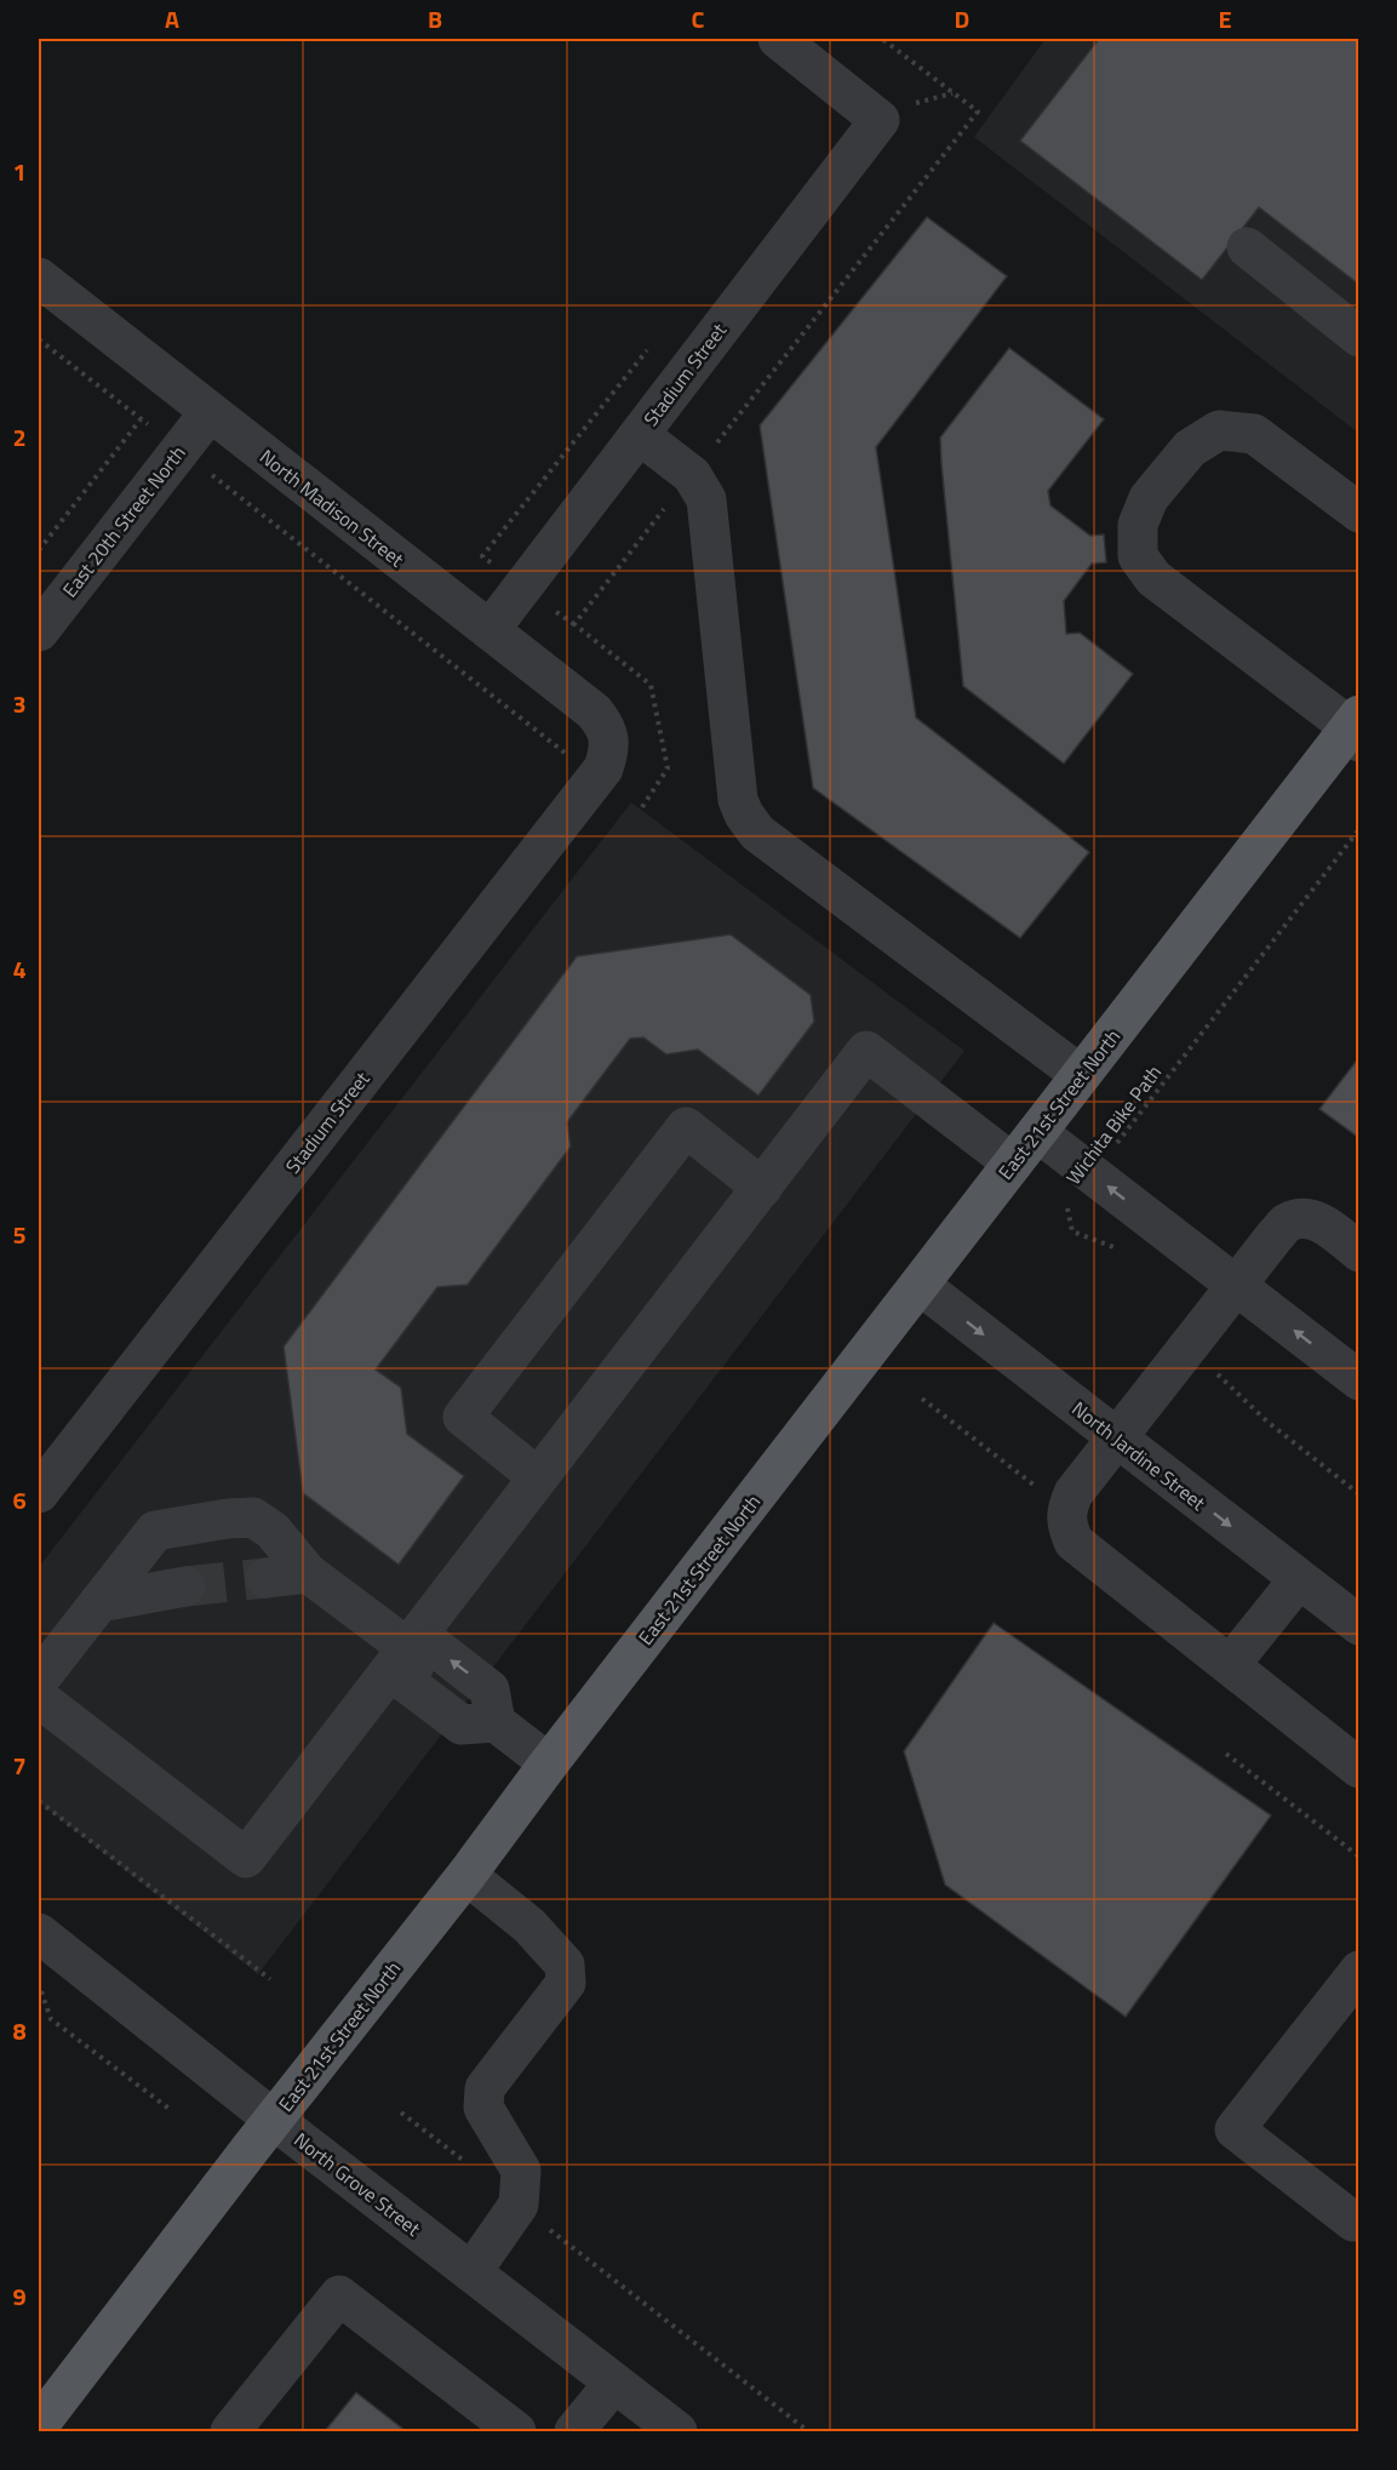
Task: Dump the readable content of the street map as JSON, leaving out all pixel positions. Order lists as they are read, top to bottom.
{
  "streets": {
    "main road": ["East 21st Street North"],
    "street": [
      "Stadium Street",
      "North Madison Street",
      "East 20th Street North",
      "North Jardine Street",
      "North Grove Street"
    ],
    "path": ["Wichita Bike Path"]
  },
  "crossings": [
    ["Stadium Street", "North Madison Street"],
    ["North Madison Street", "East 20th Street North"],
    ["East 21st Street North", "North Jardine Street"],
    ["East 21st Street North", "North Grove Street"]
  ],
  "grid": {
    "columns": [
      "A",
      "B",
      "C",
      "D",
      "E"
    ],
    "rows": [
      "1",
      "2",
      "3",
      "4",
      "5",
      "6",
      "7",
      "8",
      "9"
    ]
  }
}
